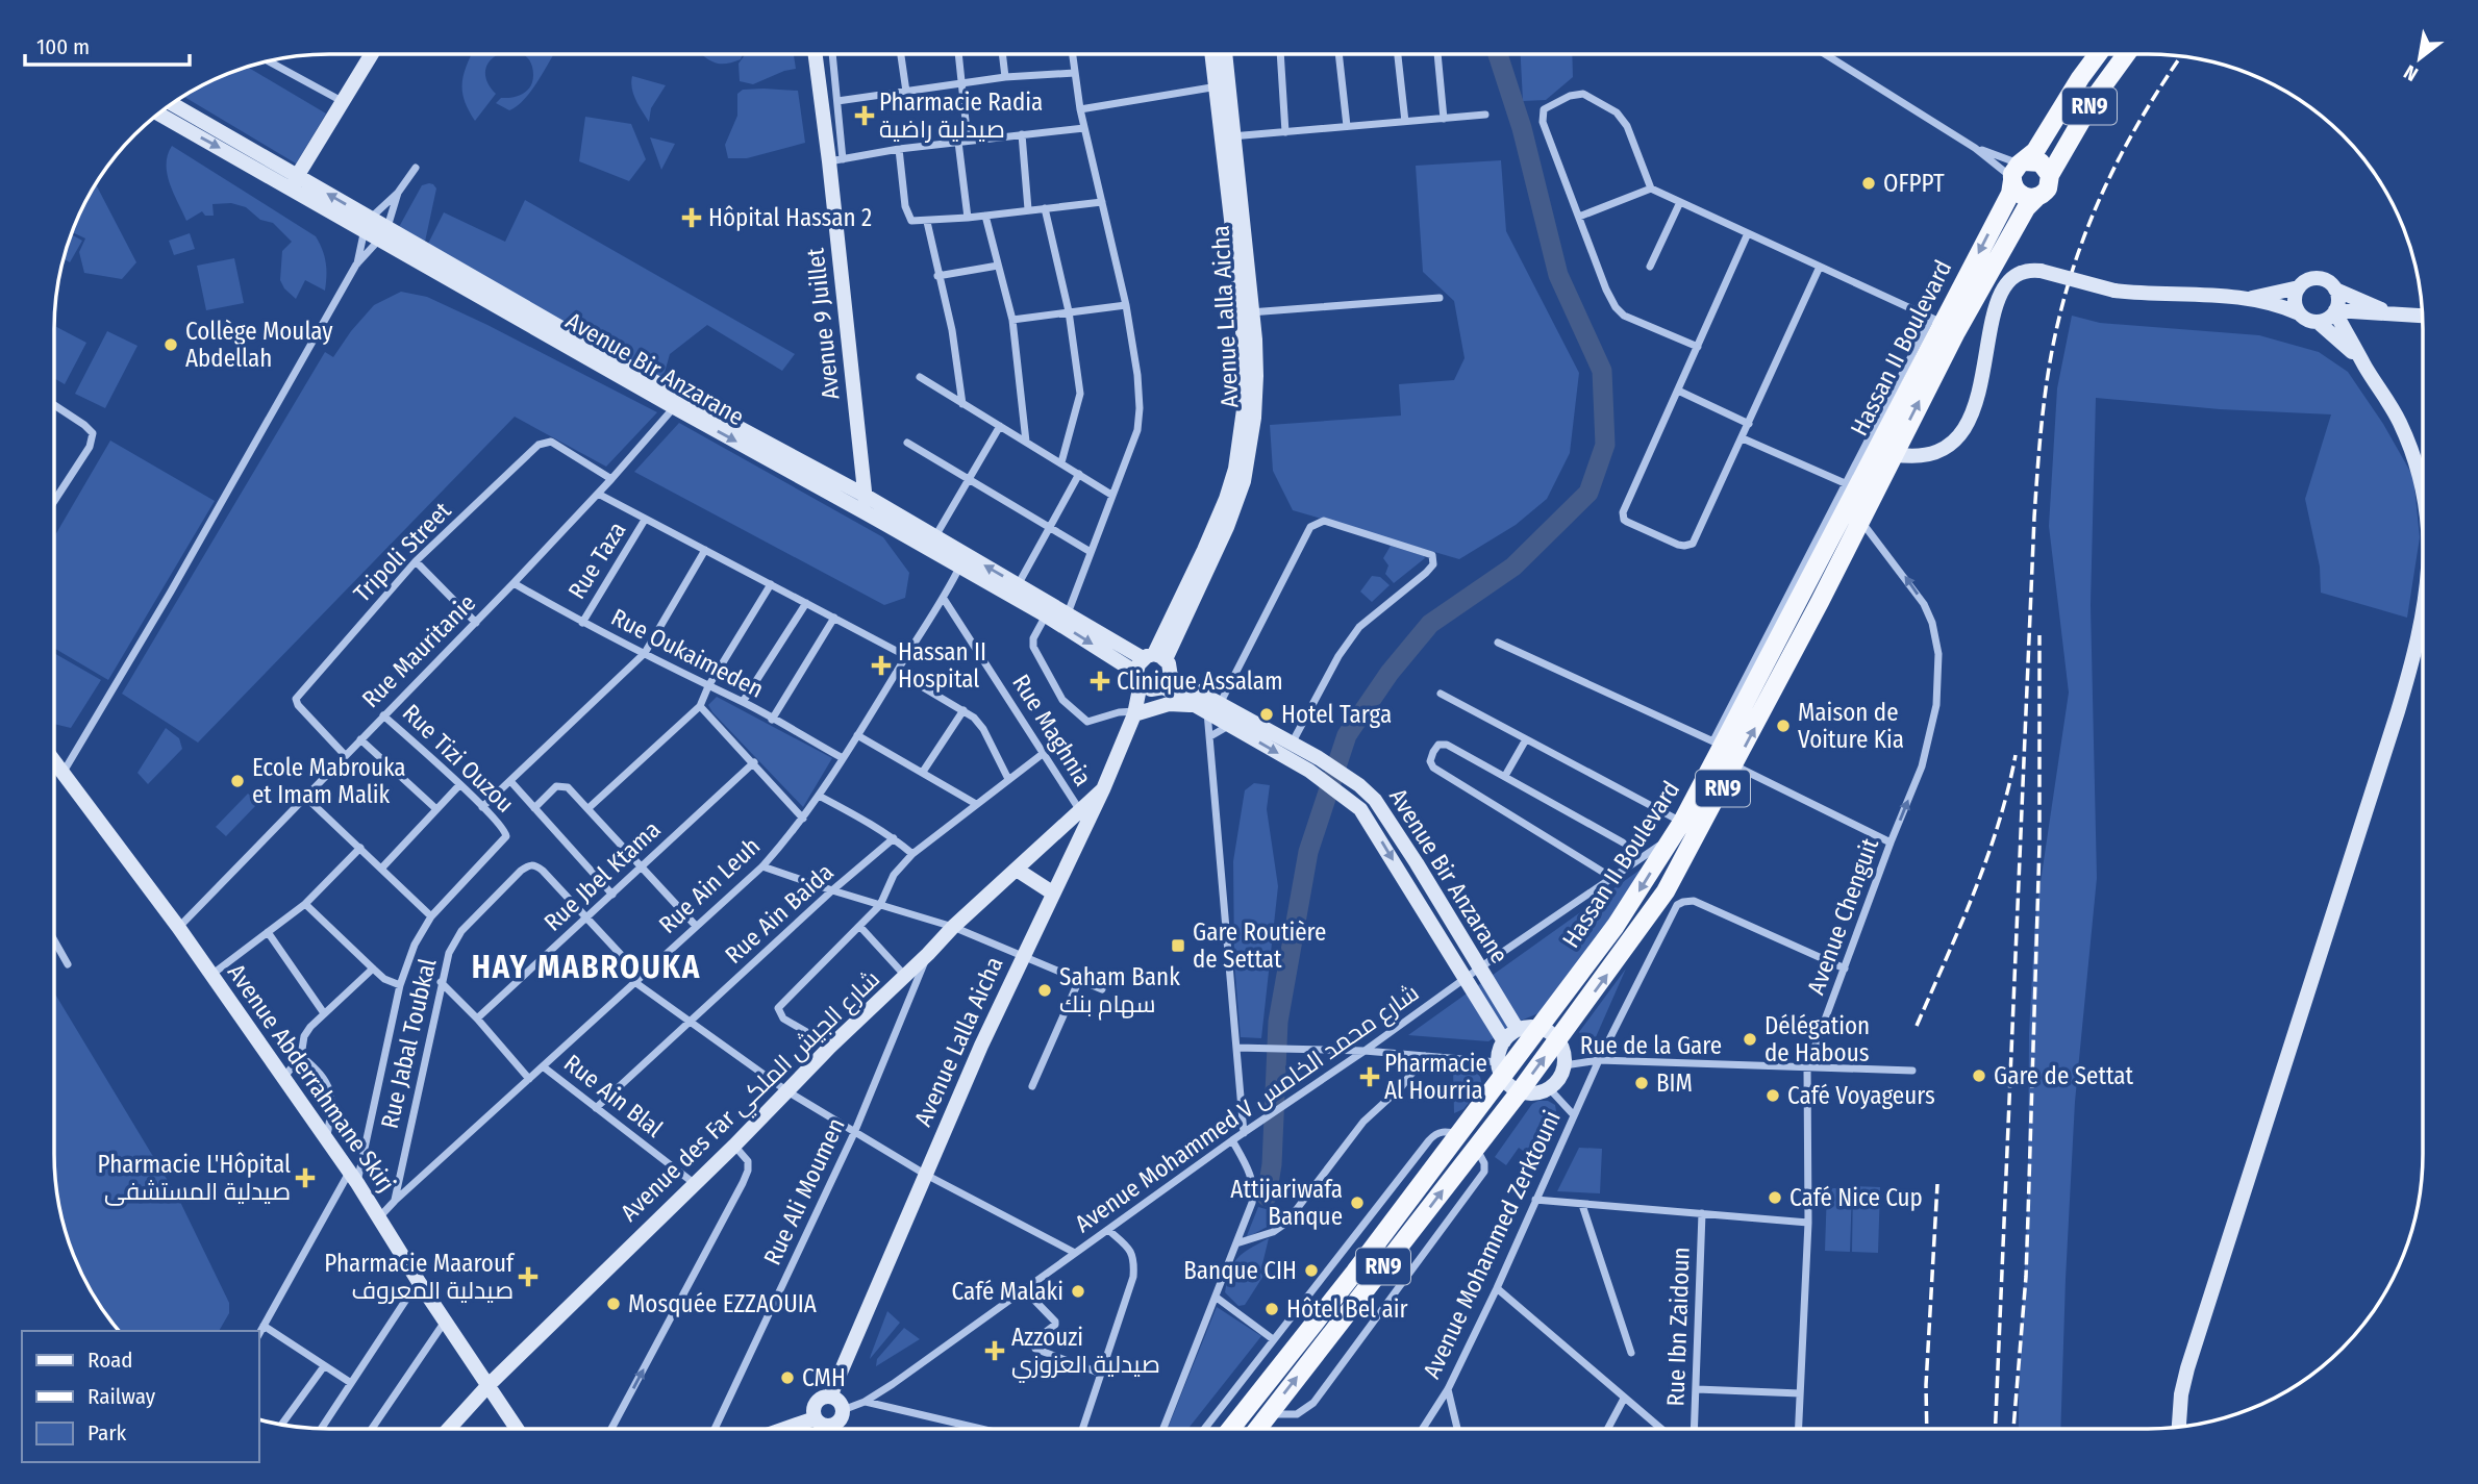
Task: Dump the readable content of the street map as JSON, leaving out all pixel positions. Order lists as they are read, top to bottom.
{
  "streets": {
    "main road": ["RN9", "Hassan II Boulevard"],
    "street": [
      "Avenue Lalla Aicha",
      "Avenue 9 Juillet",
      "Avenue Bir Anzarane",
      "Tripoli Street",
      "Rue Taza",
      "Rue Mauritanie",
      "Rue Oukaimeden",
      "Rue Maghnia",
      "Rue Tizi Ouzou",
      "Rue Jbel Ktama",
      "Rue Ain Leuh",
      "Rue Ain Baida",
      "Avenue Chenguit",
      "Rue Jabal Toubkal",
      "Rue de la Gare",
      "Avenue Abderrahmane Skirj",
      "Rue Ain Blal",
      "Avenue des Far شارع الجيش الملكي",
      "Avenue Mohammed V شارع محمد الخامس",
      "Rue Ali Moumen",
      "Avenue Mohammed Zerktouni",
      "Rue Ibn Zaidoun"
    ]
  },
  "crossings": [
    ["RN9", "Hassan II Boulevard"],
    ["RN9", "Avenue Bir Anzarane"],
    ["Avenue Lalla Aicha", "Avenue Bir Anzarane"],
    ["Avenue Lalla Aicha", "Rue Jabal Toubkal"],
    ["Avenue Lalla Aicha", "Avenue des Far شارع الجيش الملكي"],
    ["Avenue Lalla Aicha", "Avenue Mohammed V شارع محمد الخامس"],
    ["Avenue 9 Juillet", "Avenue Bir Anzarane"],
    ["Hassan II Boulevard", "Avenue Chenguit"],
    ["Hassan II Boulevard", "Avenue Mohammed V شارع محمد الخامس"],
    ["Avenue Bir Anzarane", "Rue Mauritanie"],
    ["Avenue Bir Anzarane", "Rue Ain Leuh"],
    ["Avenue Bir Anzarane", "Avenue Mohammed V شارع محمد الخامس"],
    ["Tripoli Street", "Rue Mauritanie"],
    ["Rue Taza", "Rue Oukaimeden"],
    ["Rue Mauritanie", "Rue Oukaimeden"],
    ["Rue Mauritanie", "Rue Tizi Ouzou"],
    ["Rue Mauritanie", "Avenue Abderrahmane Skirj"],
    ["Rue Oukaimeden", "Rue Ain Leuh"],
    ["Rue Maghnia", "Rue Ain Leuh"],
    ["Rue Maghnia", "Avenue des Far شارع الجيش الملكي"],
    ["Rue Tizi Ouzou", "Avenue Abderrahmane Skirj"],
    ["Rue Jbel Ktama", "Rue Jabal Toubkal"],
    ["Rue Ain Leuh", "Rue Jabal Toubkal"],
    ["Rue Ain Leuh", "Avenue Abderrahmane Skirj"],
    ["Rue Ain Leuh", "Rue Ain Blal"],
    ["Rue Ain Baida", "Rue Jabal Toubkal"],
    ["Rue Ain Baida", "Rue Ain Blal"],
    ["Avenue Chenguit", "Rue de la Gare"],
    ["Avenue Chenguit", "Avenue Mohammed Zerktouni"],
    ["Rue Jabal Toubkal", "Avenue des Far شارع الجيش الملكي"],
    ["Rue Jabal Toubkal", "Avenue Mohammed V شارع محمد الخامس"],
    ["Rue Jabal Toubkal", "Rue Ali Moumen"],
    ["Rue de la Gare", "Avenue Mohammed Zerktouni"],
    ["Avenue Abderrahmane Skirj", "Avenue des Far شارع الجيش الملكي"],
    ["Rue Ain Blal", "Avenue des Far شارع الجيش الملكي"],
    ["Avenue des Far شارع الجيش الملكي", "Rue Ali Moumen"]
  ],
  "districts": ["HAY MABROUKA"],
  "places": {
    "health": [
      "Pharmacie Radia صيدلية راضية",
      "Hôpital Hassan 2",
      "Hassan II Hospital",
      "Clinique Assalam",
      "Pharmacie Al Hourria",
      "Pharmacie L'Hôpital صيدلية المستشفى",
      "Pharmacie Maarouf صيدلية المعروف",
      "Azzouzi صيدلية العزوزي"
    ],
    "other": [
      "OFPPT",
      "Collège Moulay Abdellah",
      "Hotel Targa",
      "Maison de Voiture Kia",
      "Ecole Mabrouka et Imam Malik",
      "Saham Bank سهام بنك",
      "Délégation de Habous",
      "Gare de Settat",
      "BIM",
      "Café Voyageurs",
      "Café Nice Cup",
      "Attijariwafa Banque",
      "Banque CIH",
      "Café Malaki",
      "Mosquée EZZAOUIA",
      "Hôtel Bel air",
      "CMH"
    ],
    "transit": ["Gare Routière de Settat"]
  },
  "legend": ["Road", "Railway", "Park"],
  "scale_bar": "100 m",
  "north": "bottom left"
}
